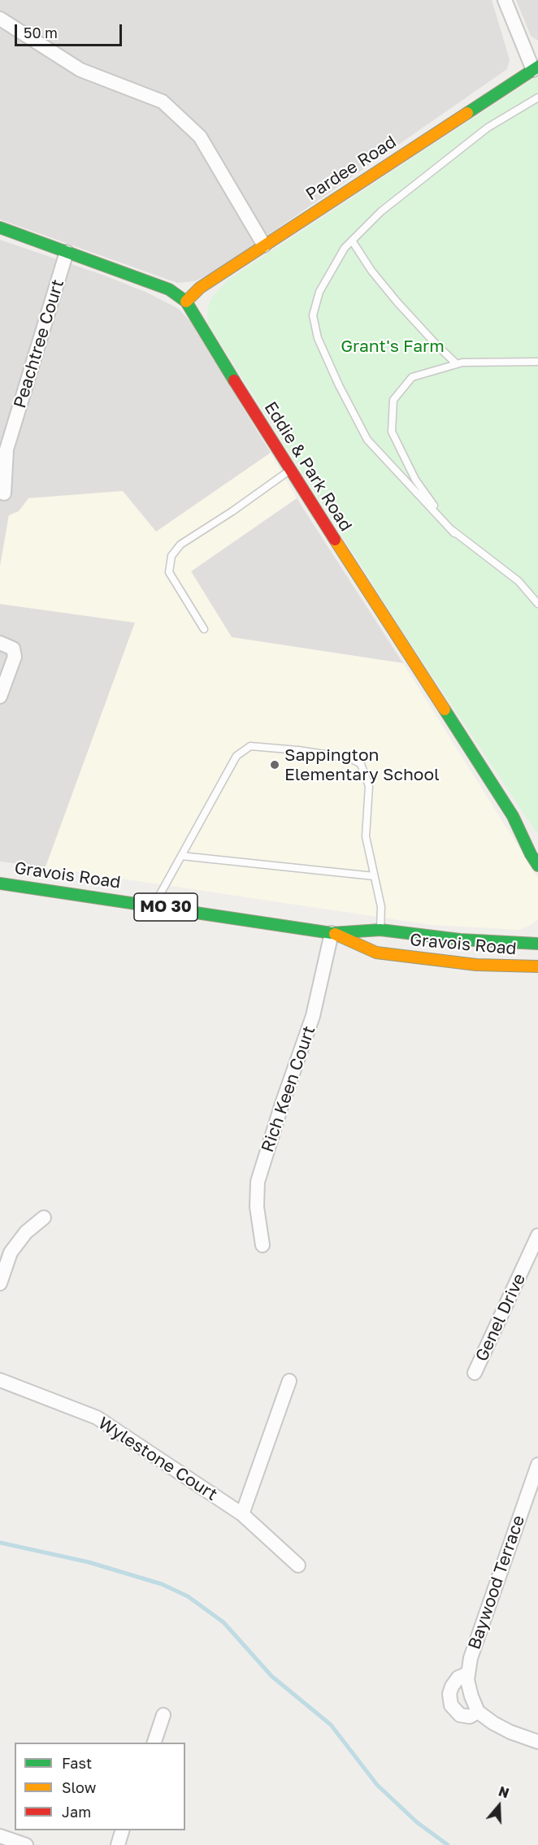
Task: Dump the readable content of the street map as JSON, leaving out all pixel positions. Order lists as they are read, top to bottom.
{
  "streets": {
    "street": [
      "Pardee Road",
      "Peachtree Court",
      "Eddie & Park Road",
      "Gravois Road",
      "MO 30",
      "Rich Keen Court",
      "Genel Drive",
      "Wylestone Court",
      "Baywood Terrace"
    ]
  },
  "crossings": [
    ["Pardee Road", "Eddie & Park Road"],
    ["Peachtree Court", "Eddie & Park Road"],
    ["Gravois Road", "Rich Keen Court"]
  ],
  "parks": ["Grant's Farm"],
  "places": ["Sappington Elementary School"],
  "legend": ["Fast", "Slow", "Jam"],
  "scale_bar": "50 m",
  "north": "top"
}
